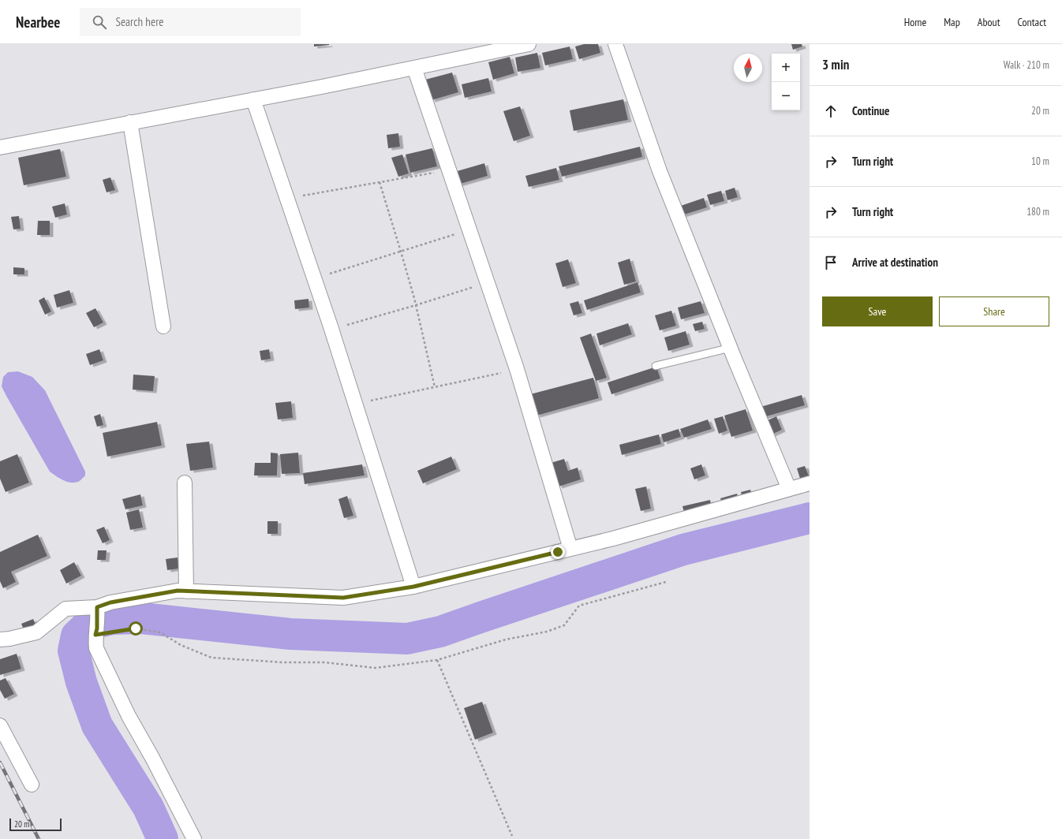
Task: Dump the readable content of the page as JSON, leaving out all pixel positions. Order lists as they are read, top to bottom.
{
  "scale_bar": "20 m",
  "north": "top",
  "page": {
    "header": "Nearbee",
    "search": "Search here",
    "nav": [
      "Home",
      "Map",
      "About",
      "Contact"
    ],
    "heading": ["3 min", "Walk · 210 m"],
    "map_buttons": ["+", "−"],
    "list": [
      ["Continue", "20 m"],
      ["Turn right", "10 m"],
      ["Turn right", "180 m"],
      "Arrive at destination"
    ],
    "buttons": ["Save", "Share"],
    "scale": "20 m"
  }
}
